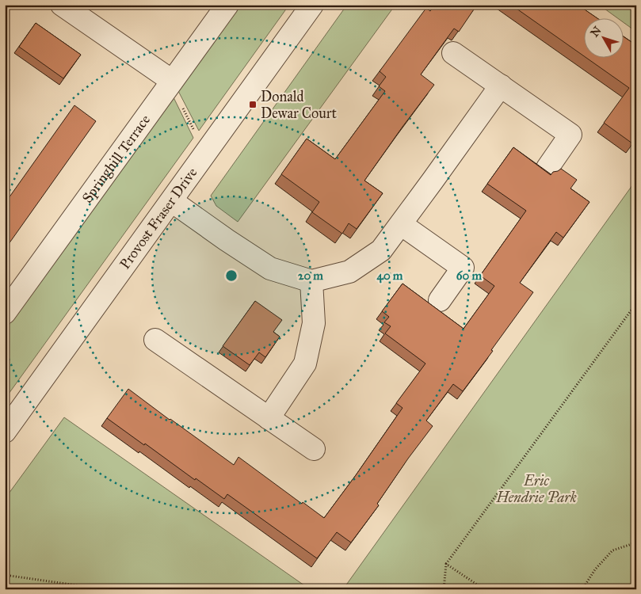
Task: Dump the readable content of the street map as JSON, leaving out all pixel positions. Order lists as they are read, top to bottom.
{
  "streets": {
    "street": ["Springhill Terrace", "Provost Fraser Drive"]
  },
  "parks": ["Eric Hendrie Park"],
  "places": {
    "transit": ["Donald Dewar Court"]
  },
  "north": "top left",
  "rings": ["20 m", "40 m", "60 m"]
}
